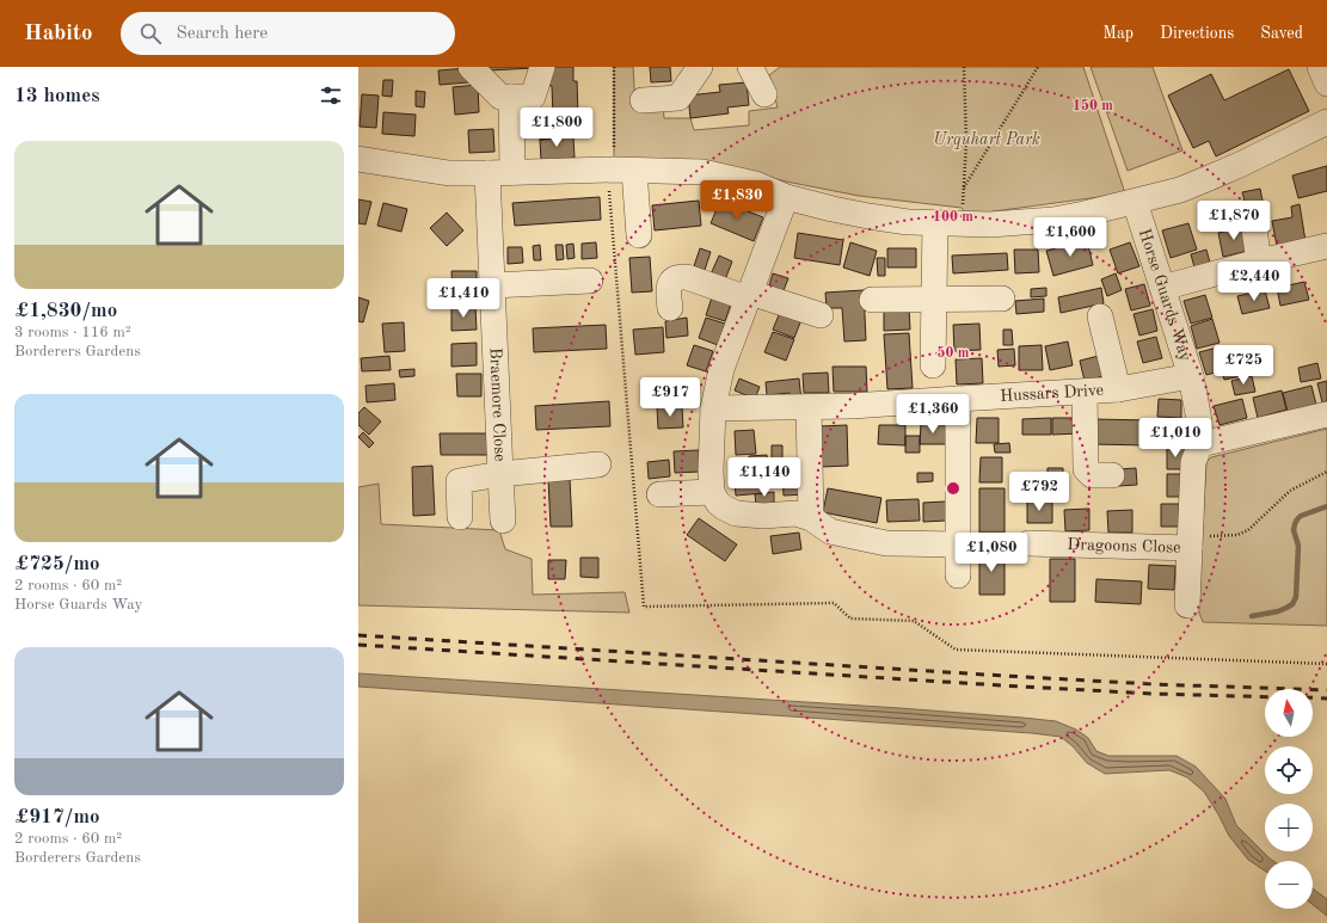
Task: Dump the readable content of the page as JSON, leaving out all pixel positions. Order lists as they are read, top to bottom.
{
  "streets": {
    "street": [
      "Horse Guards Way",
      "Hussars Drive",
      "Braemore Close",
      "Dragoons Close"
    ]
  },
  "crossings": [
    ["Horse Guards Way", "Hussars Drive"],
    ["Horse Guards Way", "Dragoons Close"]
  ],
  "parks": ["Urquhart Park"],
  "north": "top",
  "page": {
    "header": "Habito",
    "search": "Search here",
    "nav": ["Map", "Directions", "Saved"],
    "heading": "13 homes",
    "price": [
      "£1,800",
      "£1,830",
      "£1,870",
      "£1,600",
      "£2,440",
      "£1,410",
      "£725",
      "£917",
      "£1,360",
      "£1,010",
      "£1,140",
      "£792",
      "£1,080"
    ],
    "list": [
      {
        "name": "£1,830/mo",
        "note": "3 rooms · 116 m² · Borderers Gardens"
      },
      {
        "name": "£725/mo",
        "note": "2 rooms · 60 m² · Horse Guards Way"
      },
      {
        "name": "£917/mo",
        "note": "2 rooms · 60 m² · Borderers Gardens"
      }
    ],
    "map_buttons": ["+", "−"]
  },
  "rings": ["150 m", "100 m", "50 m"]
}
